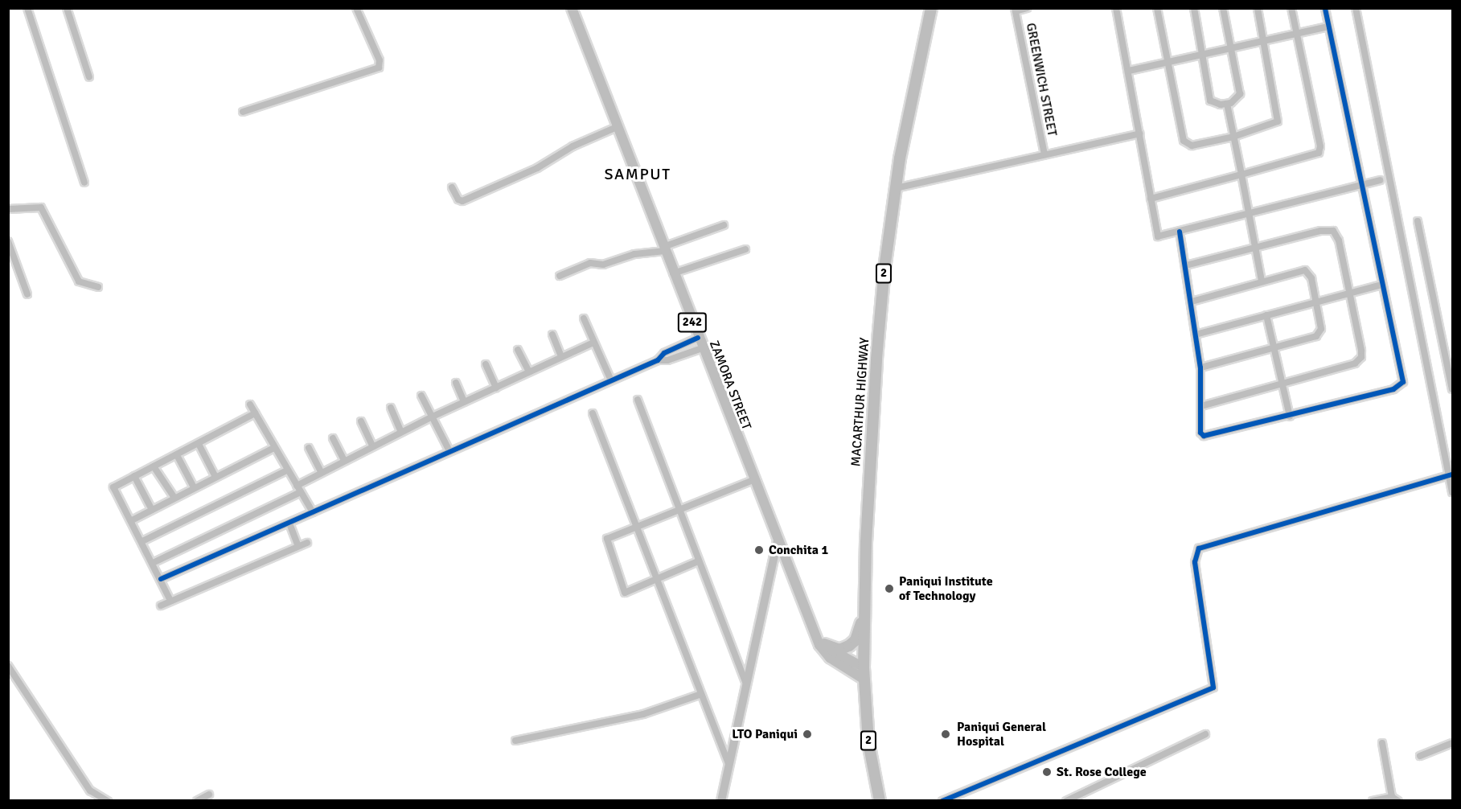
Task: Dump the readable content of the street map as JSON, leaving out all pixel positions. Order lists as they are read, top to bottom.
{
  "streets": {
    "highway": ["2", "MACARTHUR HIGHWAY"],
    "main road": ["242", "ZAMORA STREET"],
    "street": ["GREENWICH STREET"]
  },
  "crossings": [
    ["ZAMORA STREET", "MACARTHUR HIGHWAY"]
  ],
  "districts": ["SAMPUT"],
  "places": [
    "Conchita 1",
    "Paniqui Institute of Technology",
    "LTO Paniqui",
    "Paniqui General Hospital",
    "St. Rose College"
  ]
}
